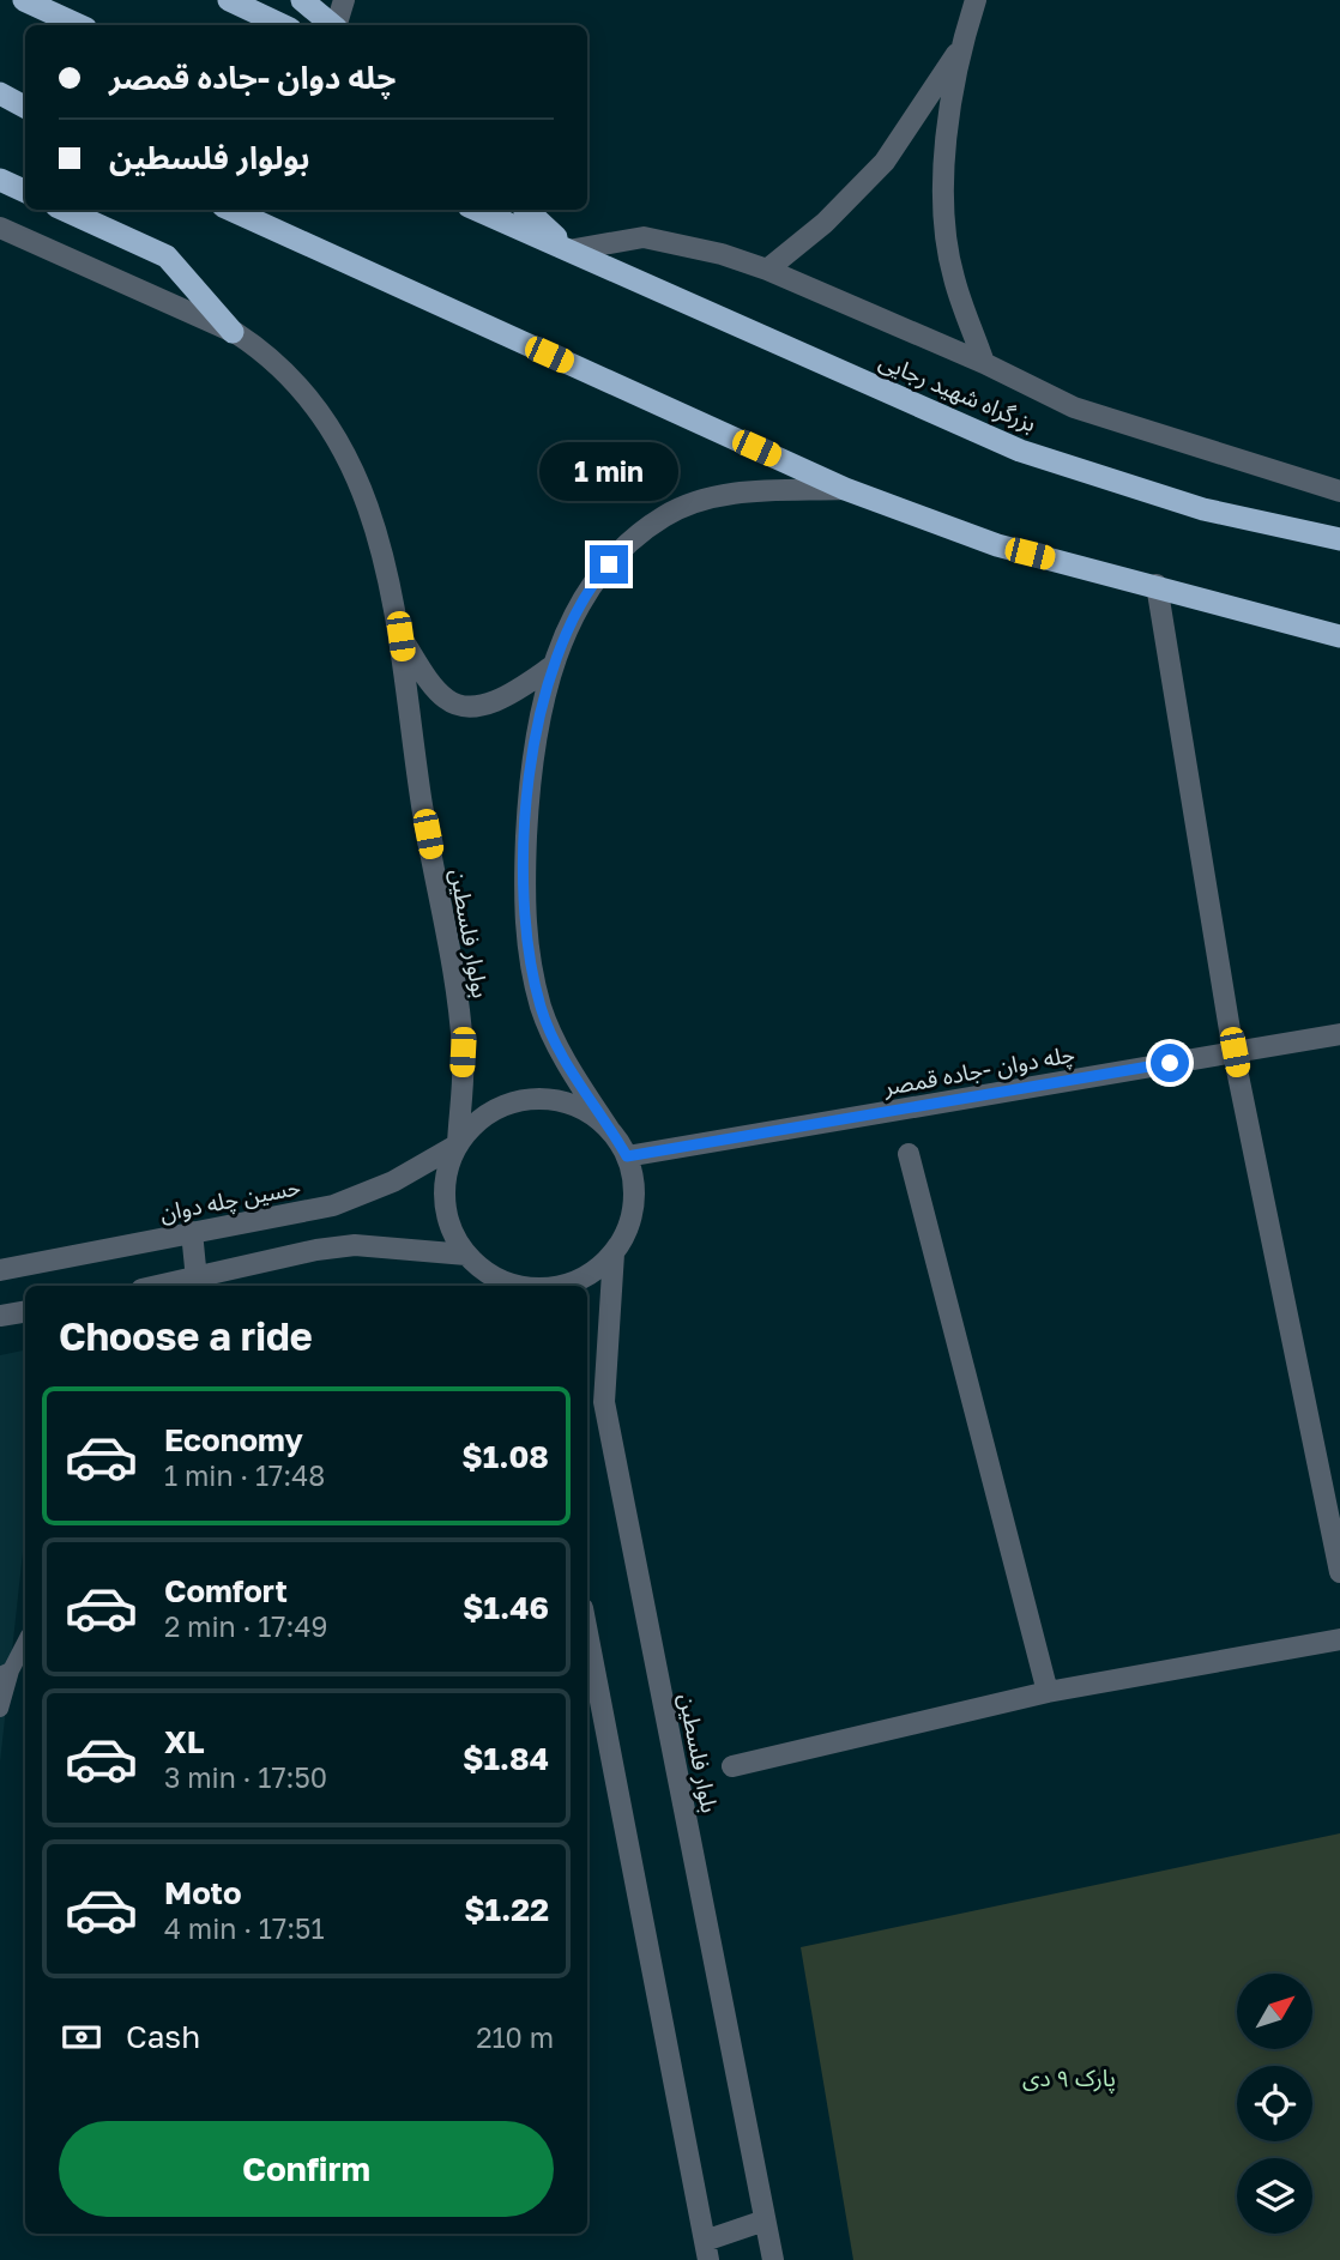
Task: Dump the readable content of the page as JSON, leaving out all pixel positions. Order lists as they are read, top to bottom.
{
  "streets": {
    "highway": ["بزرگراه شهید رجایی"],
    "street": [
      "بولوار فلسطین",
      "چله دوان -جاده قمصر",
      "حسین چله دوان",
      "بلوار فلسطین"
    ]
  },
  "crossings": [
    ["بولوار فلسطین", "حسین چله دوان"]
  ],
  "parks": ["پارک ۹ دی"],
  "north": "top right",
  "page": {
    "banner": ["چله دوان -جاده قمصر", "بولوار فلسطین"],
    "bubble": "1 min",
    "heading": "Choose a ride",
    "list": [
      {
        "name": "Economy",
        "note": "1 min · 17:48",
        "value": "$1.08"
      },
      {
        "name": "Comfort",
        "note": "2 min · 17:49",
        "value": "$1.46"
      },
      {
        "name": "XL",
        "note": "3 min · 17:50",
        "value": "$1.84"
      },
      {
        "name": "Moto",
        "note": "4 min · 17:51",
        "value": "$1.22"
      }
    ],
    "pay": ["Cash", "210 m"],
    "buttons": "Confirm"
  }
}
